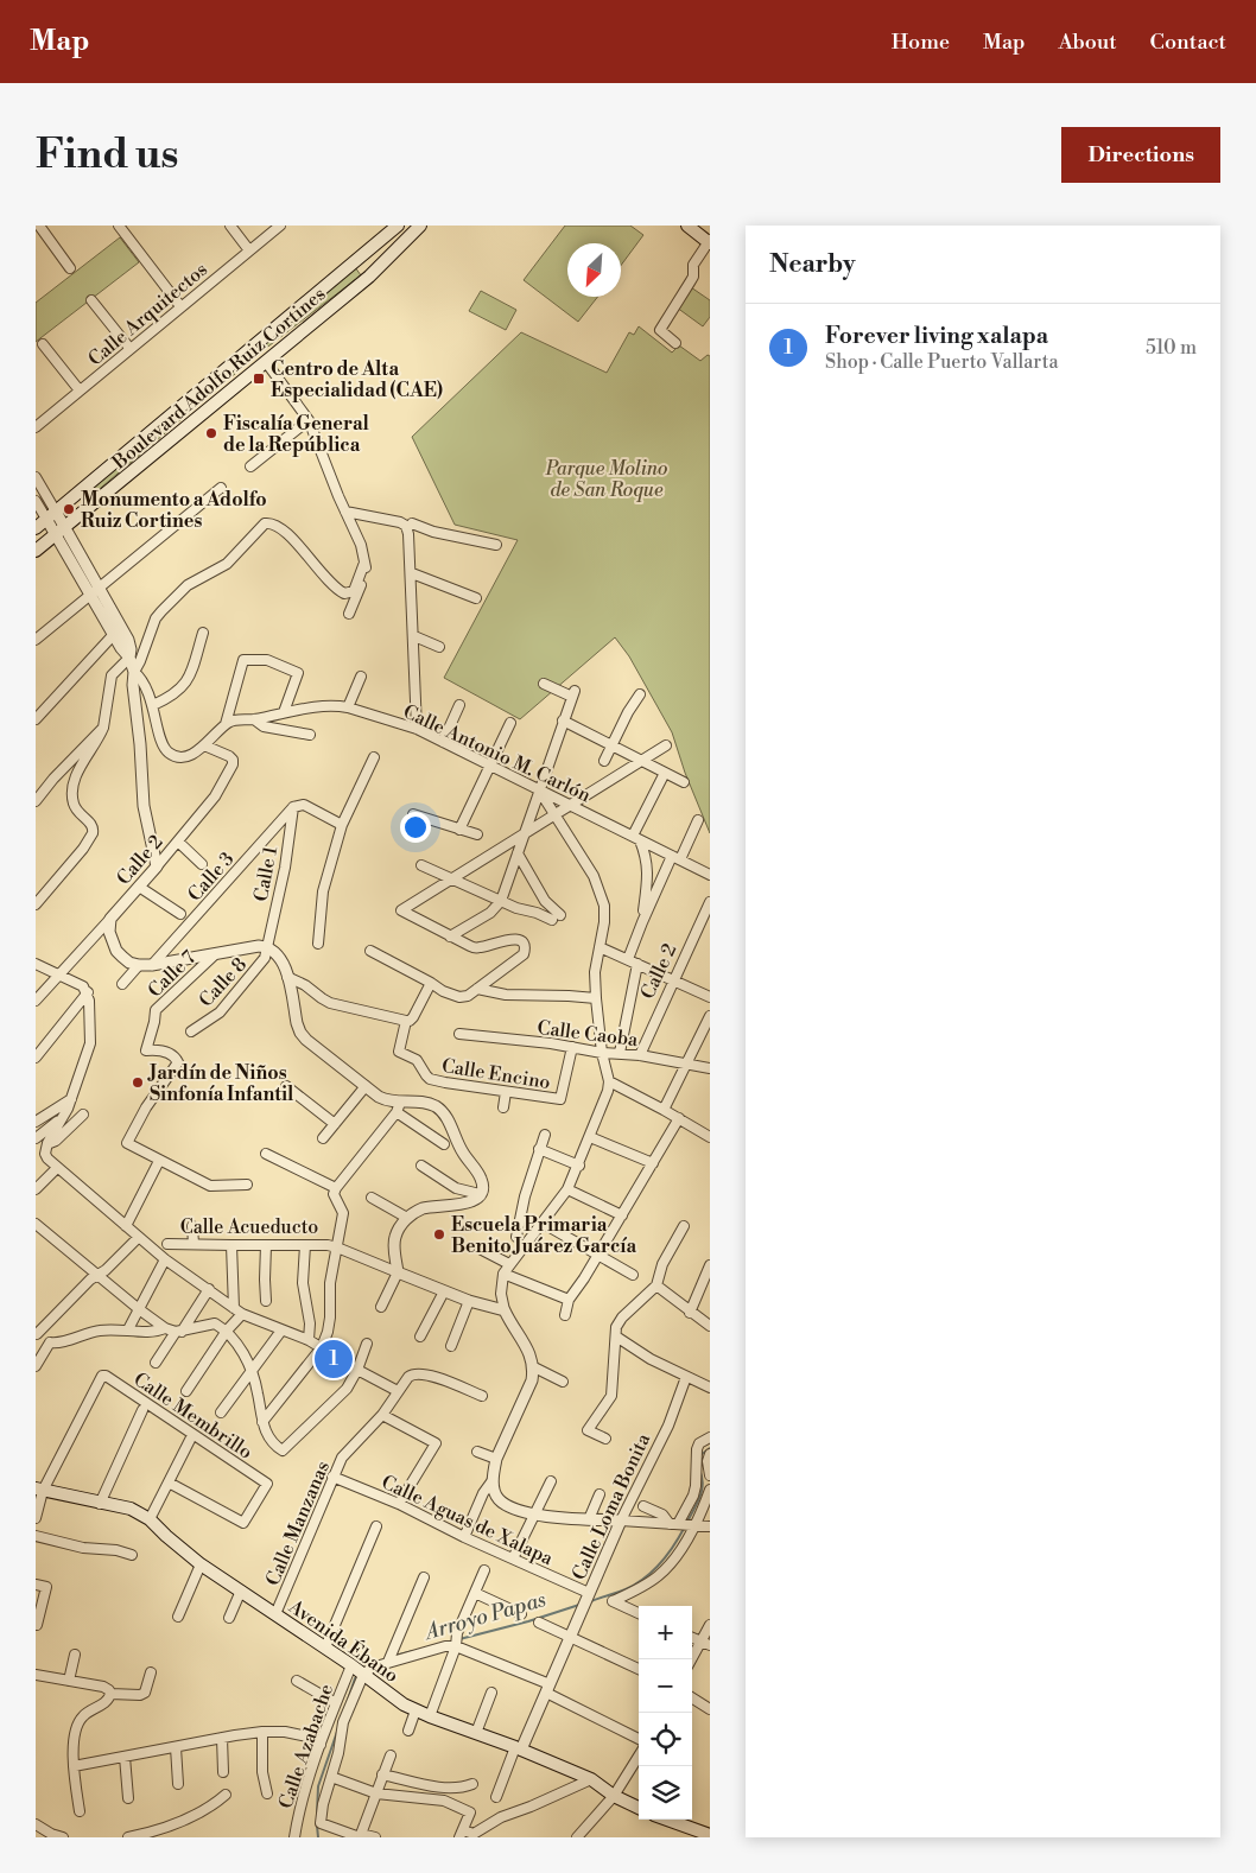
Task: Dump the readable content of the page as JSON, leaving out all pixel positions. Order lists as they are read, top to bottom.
{
  "streets": {
    "main road": ["Boulevard Adolfo Ruiz Cortines", "Avenida Ébano"],
    "street": [
      "Calle Arquitectos",
      "Calle Antonio M. Carlón",
      "Calle 2",
      "Calle 1",
      "Calle 3",
      "Calle 7",
      "Calle 8",
      "Calle Caoba",
      "Calle Encino",
      "Calle Acueducto",
      "Calle Membrillo",
      "Calle Loma Bonita",
      "Calle Aguas de Xalapa",
      "Calle Manzanas",
      "Calle Azabache"
    ]
  },
  "crossings": [
    ["Calle 2", "Calle Caoba"],
    ["Calle 1", "Calle 3"],
    ["Calle 1", "Calle 8"],
    ["Calle Caoba", "Calle Encino"],
    ["Calle Membrillo", "Avenida Ébano"],
    ["Calle Loma Bonita", "Calle Aguas de Xalapa"],
    ["Calle Loma Bonita", "Avenida Ébano"],
    ["Calle Aguas de Xalapa", "Calle Manzanas"],
    ["Calle Manzanas", "Avenida Ébano"],
    ["Avenida Ébano", "Calle Azabache"]
  ],
  "water": ["Arroyo Papas"],
  "parks": ["Parque Molino de San Roque"],
  "places": {
    "transit": ["Centro de Alta Especialidad (CAE)"],
    "other": [
      "Fiscalía General de la República",
      "Monumento a Adolfo Ruiz Cortines",
      "Jardín de Niños Sinfonía Infantil",
      "Escuela Primaria Benito Juárez García"
    ]
  },
  "north": "bottom left",
  "page": {
    "header": "Map",
    "nav": [
      "Home",
      "Map",
      "About",
      "Contact"
    ],
    "buttons": "Directions",
    "title": "Find us",
    "heading": "Nearby",
    "list": [
      {
        "mark": "1",
        "name": "Forever living xalapa",
        "note": "Shop · Calle Puerto Vallarta",
        "value": "510 m"
      }
    ],
    "pins": "1",
    "map_buttons": ["+", "−"]
  }
}
